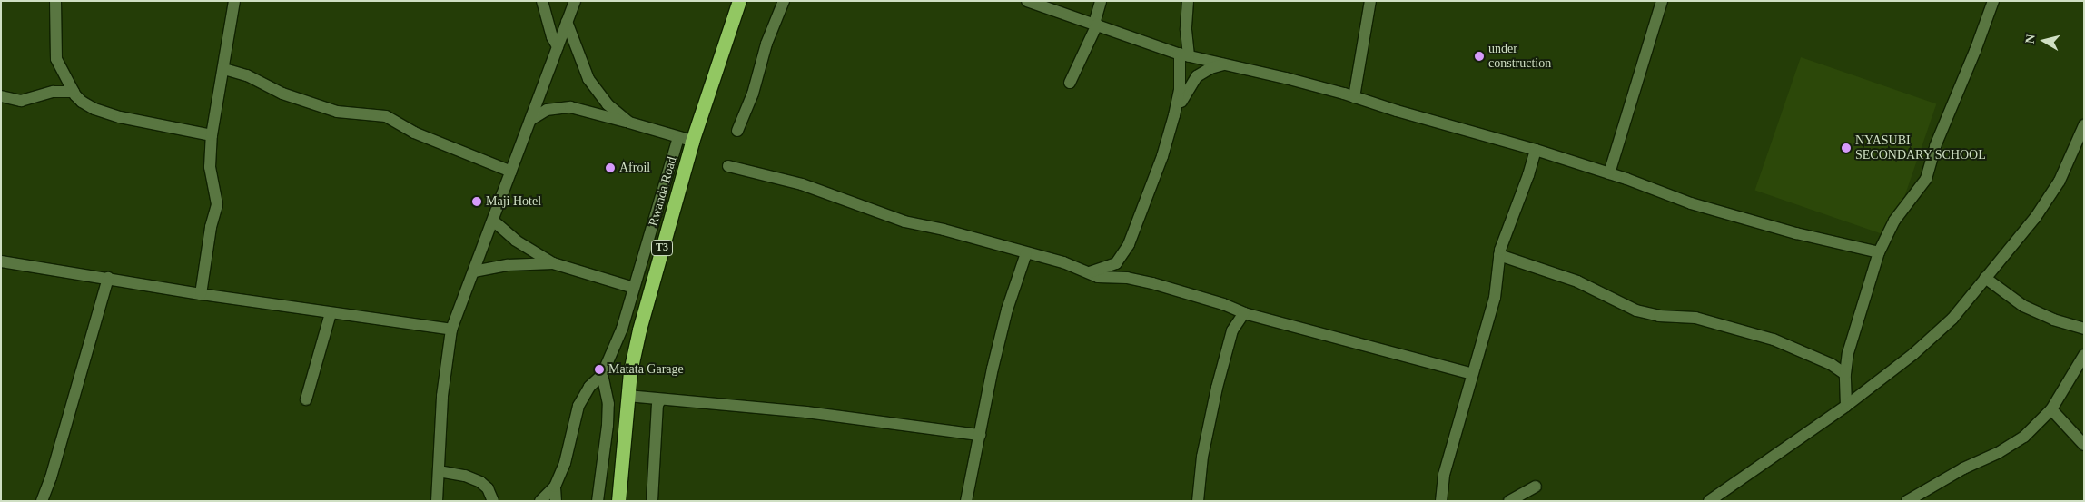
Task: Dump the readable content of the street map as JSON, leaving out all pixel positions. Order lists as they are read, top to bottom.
{
  "streets": {
    "highway": ["Rwanda Road", "T3"]
  },
  "places": [
    "under construction",
    "NYASUBI SECONDARY SCHOOL",
    "Afroil",
    "Maji Hotel",
    "Matata Garage"
  ],
  "north": "left"
}
